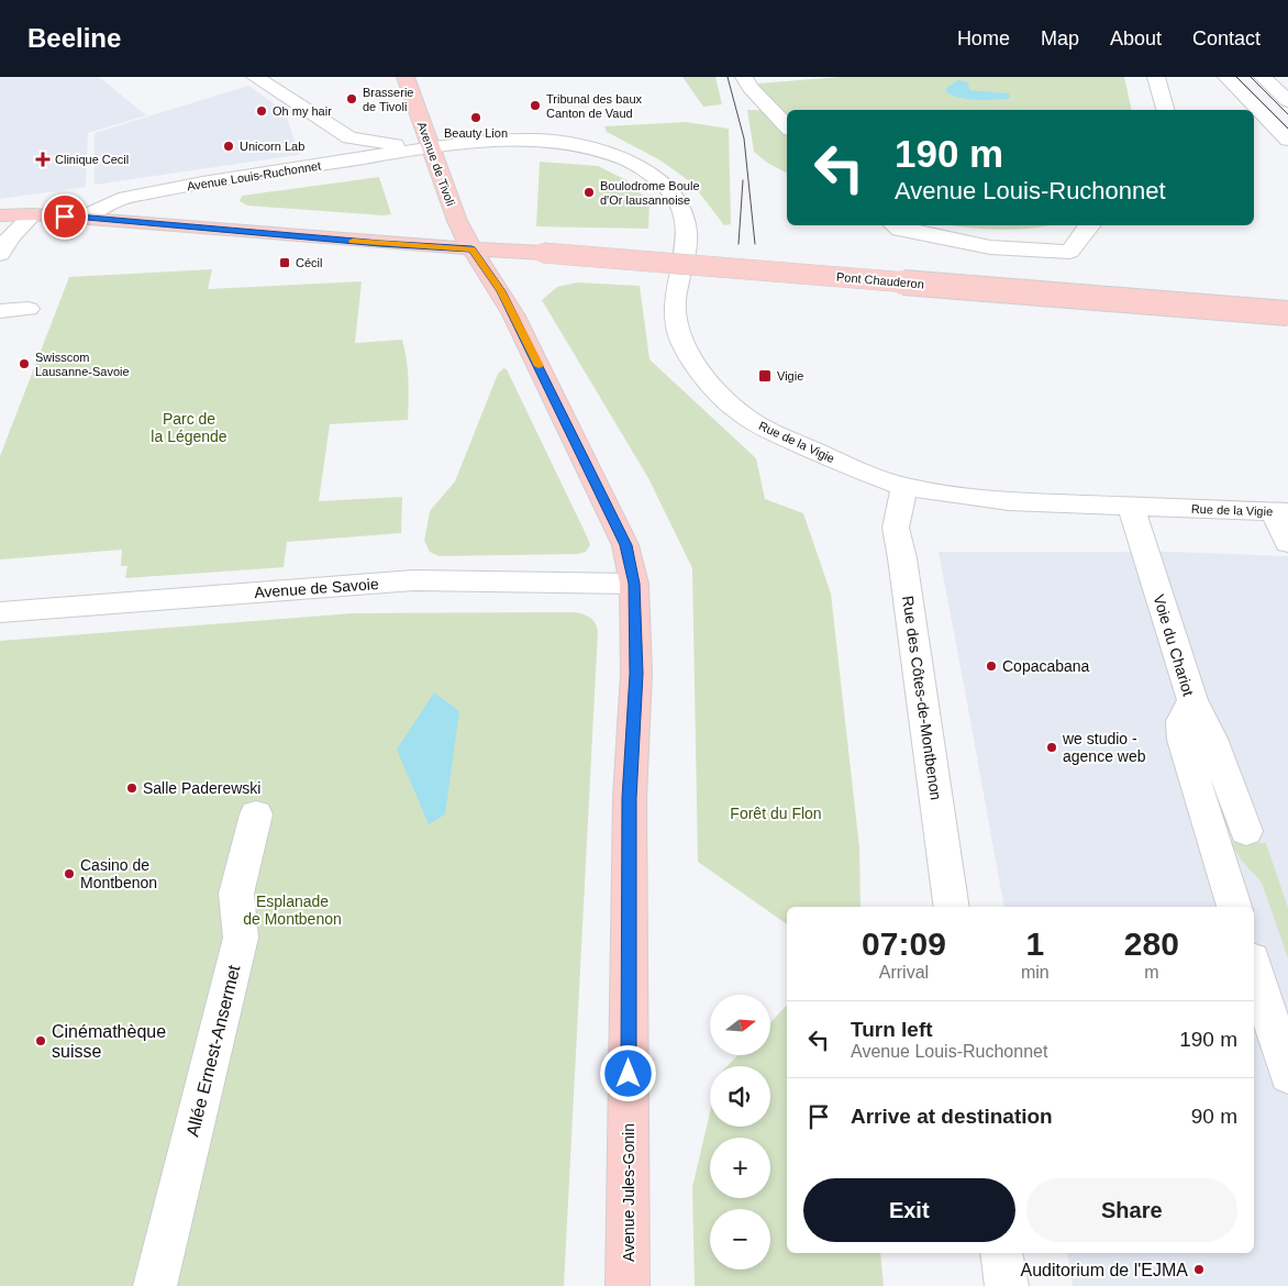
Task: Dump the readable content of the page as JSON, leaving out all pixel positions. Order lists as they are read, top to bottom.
{
  "streets": {
    "main road": ["Avenue de Tivoli", "Pont Chauderon", "Avenue Jules-Gonin"],
    "street": [
      "Avenue Louis-Ruchonnet",
      "Rue de la Vigie",
      "Avenue de Savoie",
      "Voie du Chariot",
      "Rue des Côtes-de-Montbenon",
      "Allée Ernest-Ansermet"
    ]
  },
  "crossings": [
    ["Avenue de Tivoli", "Avenue Louis-Ruchonnet"],
    ["Avenue de Tivoli", "Pont Chauderon"],
    ["Avenue de Tivoli", "Rue de la Vigie"],
    ["Avenue de Tivoli", "Avenue Jules-Gonin"],
    ["Avenue Louis-Ruchonnet", "Rue de la Vigie"],
    ["Pont Chauderon", "Avenue Jules-Gonin"],
    ["Rue de la Vigie", "Voie du Chariot"],
    ["Rue de la Vigie", "Rue des Côtes-de-Montbenon"],
    ["Avenue de Savoie", "Avenue Jules-Gonin"]
  ],
  "parks": ["Parc de la Légende", "Forêt du Flon", "Esplanade de Montbenon"],
  "places": {
    "other": [
      "Brasserie de Tivoli",
      "Tribunal des baux Canton de Vaud",
      "Oh my hair",
      "Beauty Lion",
      "Unicorn Lab",
      "Boulodrome Boule d'Or lausannoise",
      "Swisscom Lausanne-Savoie",
      "Copacabana",
      "we studio - agence web",
      "Salle Paderewski",
      "Casino de Montbenon",
      "Cinémathèque suisse",
      "Auditorium de l'EJMA"
    ],
    "health": ["Clinique Cecil"],
    "transit": ["Cécil", "Vigie"]
  },
  "north": "right",
  "page": {
    "header": "Beeline",
    "nav": [
      "Home",
      "Map",
      "About",
      "Contact"
    ],
    "turn": ["190 m", "Avenue Louis-Ruchonnet"],
    "eta": [
      "07:09",
      "Arrival",
      "1",
      "min",
      "280",
      "m"
    ],
    "map_buttons": ["+", "−"],
    "list": [
      {
        "name": "Turn left",
        "note": "Avenue Louis-Ruchonnet",
        "value": "190 m"
      },
      {
        "name": "Arrive at destination",
        "value": "90 m"
      }
    ],
    "buttons": ["Exit", "Share"]
  }
}
